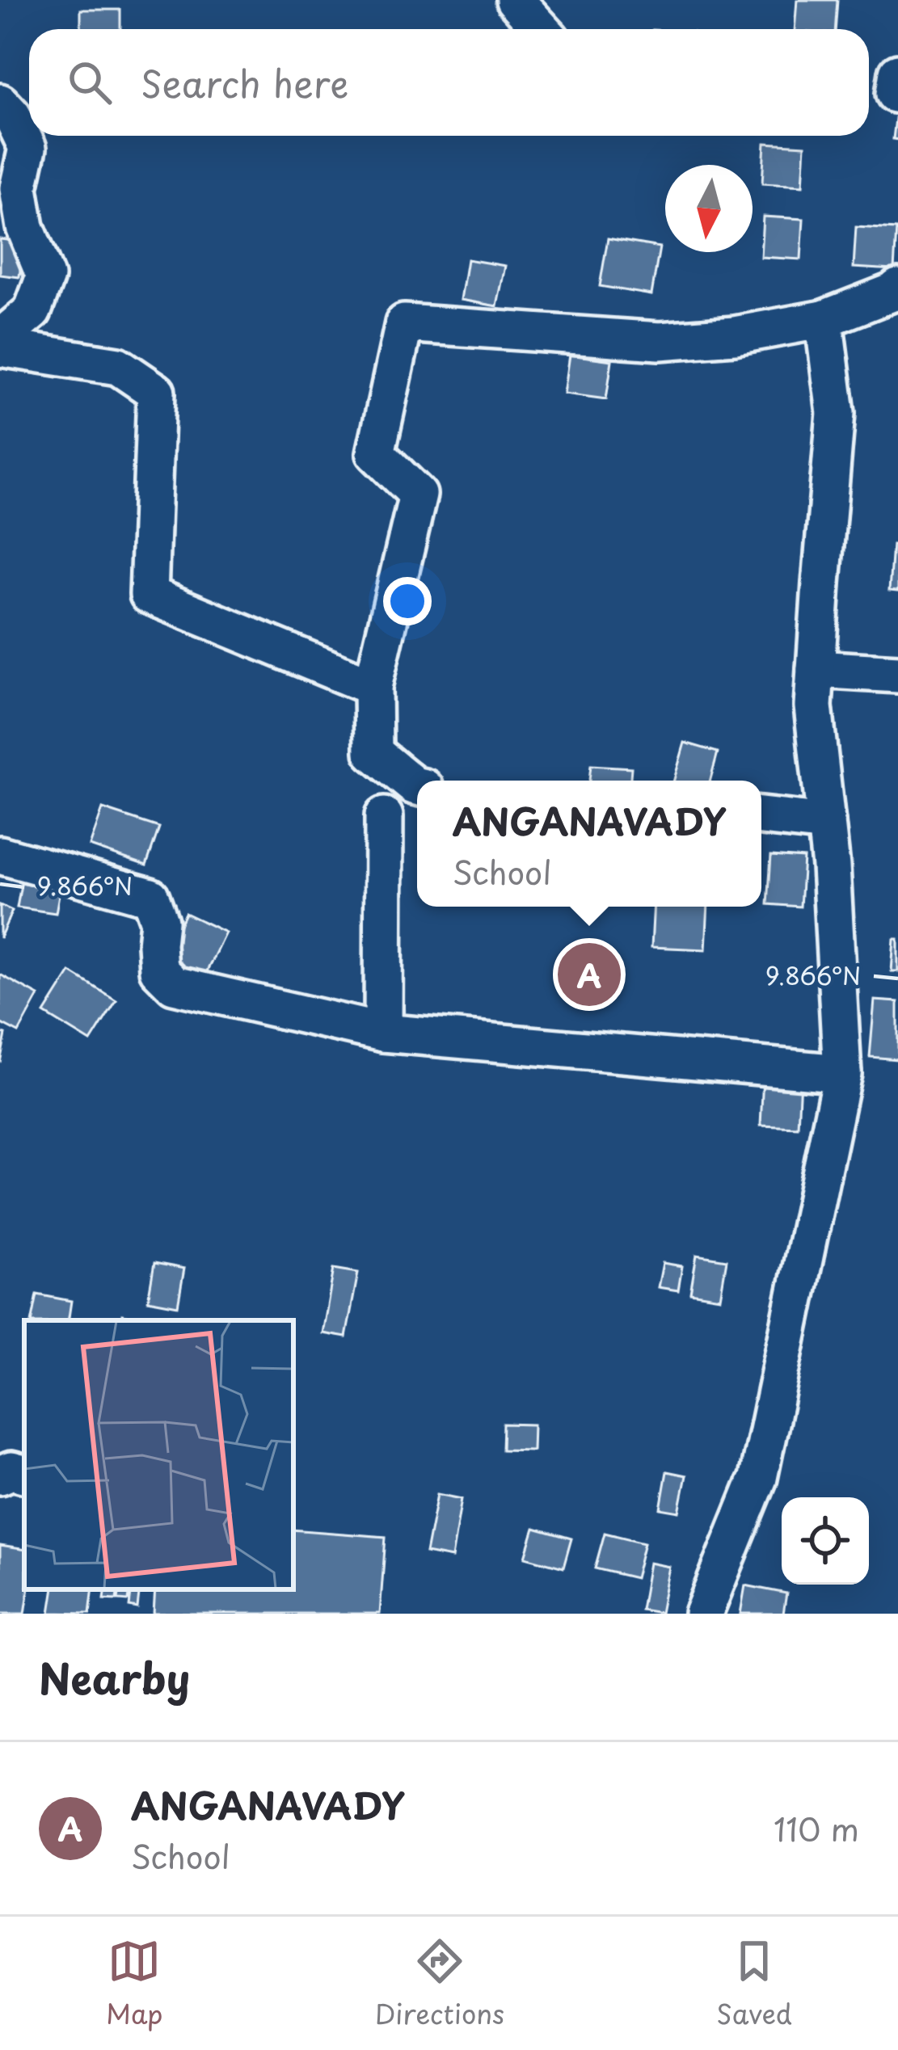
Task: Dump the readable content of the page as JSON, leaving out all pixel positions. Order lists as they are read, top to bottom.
{
  "north": "bottom",
  "page": {
    "search": "Search here",
    "popup": ["ANGANAVADY", "School"],
    "pins": "A",
    "heading": "Nearby",
    "list": [
      {
        "mark": "A",
        "name": "ANGANAVADY",
        "note": "School",
        "value": "110 m"
      }
    ],
    "nav": ["Map", "Directions", "Saved"]
  },
  "coordinates": ["9.866°N"]
}
